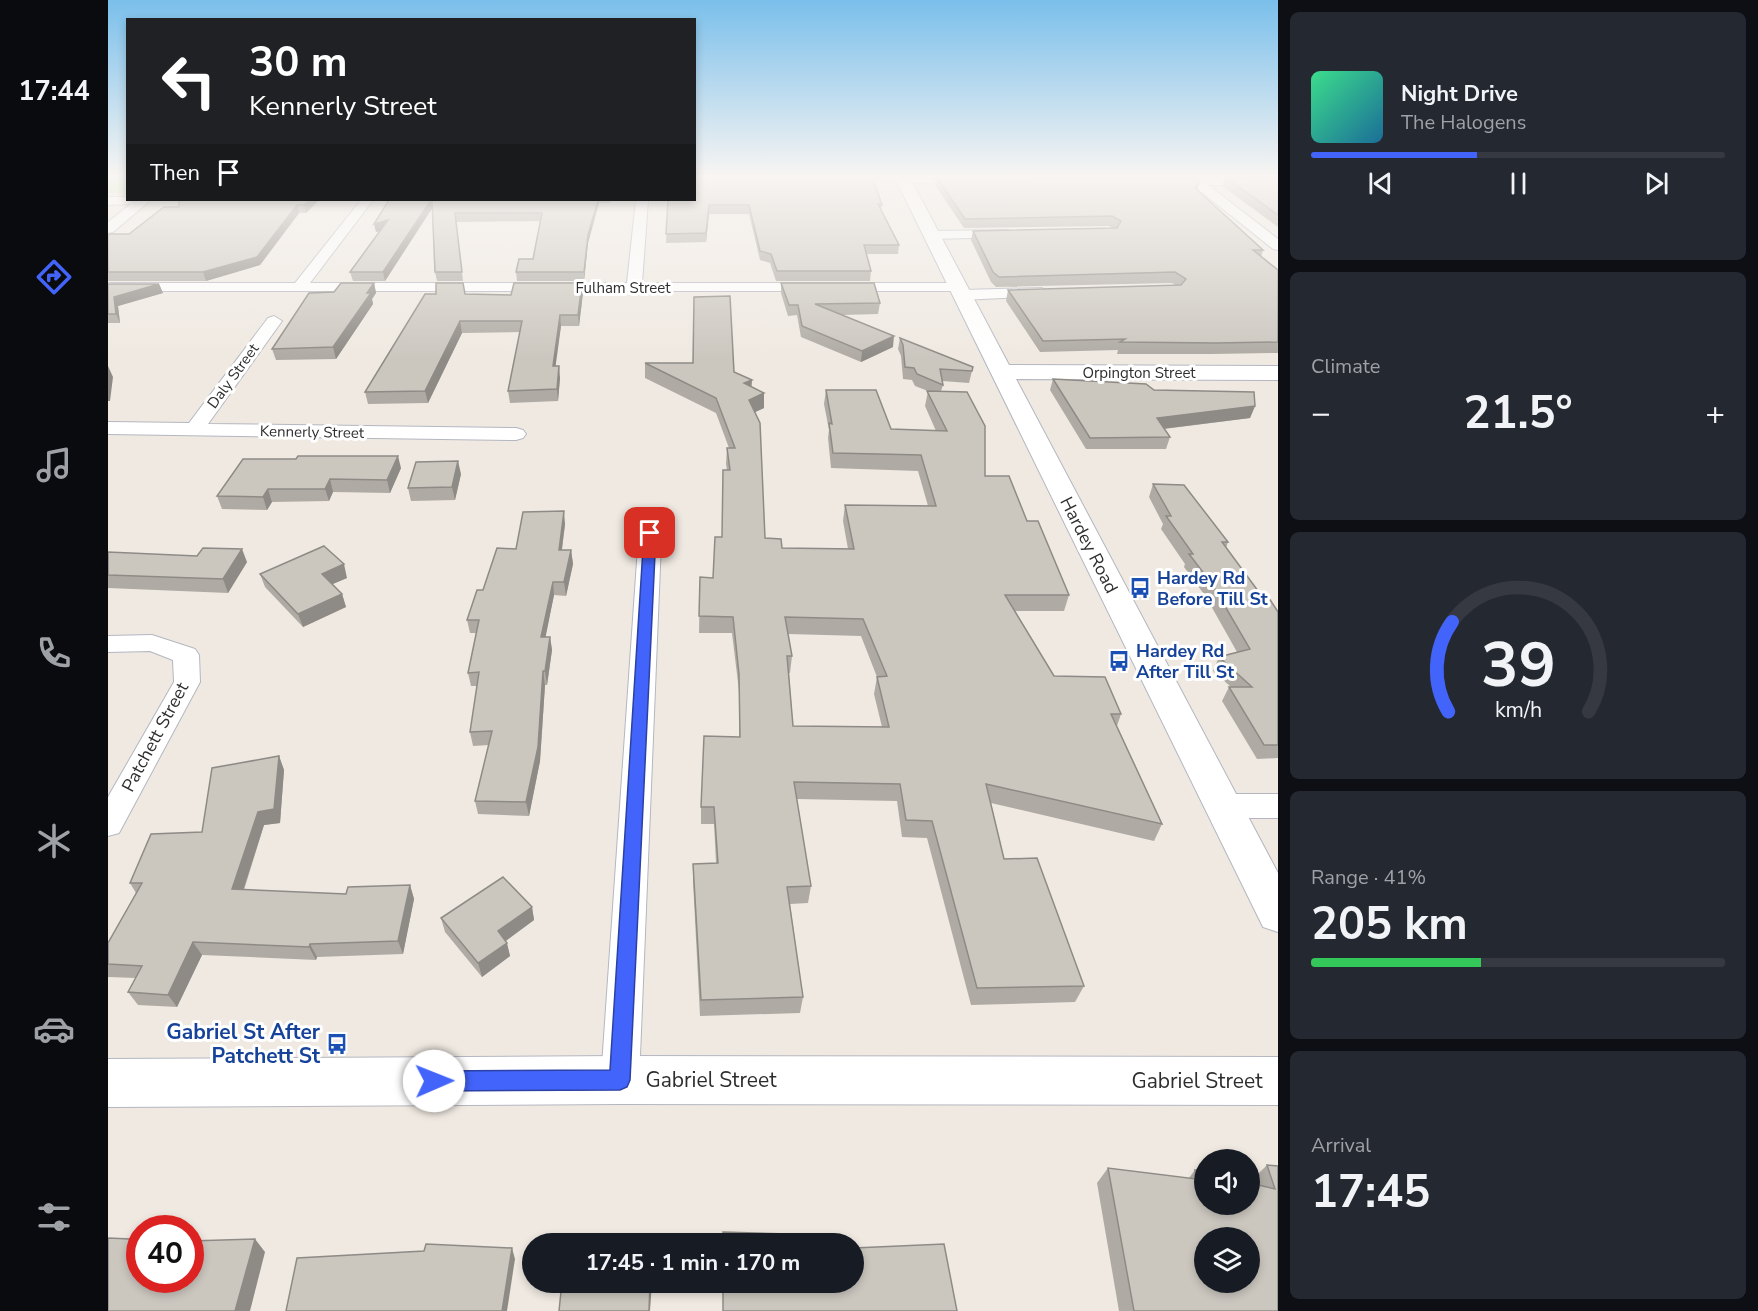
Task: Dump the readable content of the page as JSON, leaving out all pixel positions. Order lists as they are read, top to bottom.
{
  "streets": {
    "street": [
      "Fulham Street",
      "Orpington Street",
      "Daly Street",
      "Kennerly Street",
      "Hardey Road",
      "Patchett Street",
      "Gabriel Street"
    ]
  },
  "crossings": [
    ["Fulham Street", "Hardey Road"],
    ["Orpington Street", "Hardey Road"],
    ["Daly Street", "Kennerly Street"]
  ],
  "places": {
    "bus stop": ["Hardey Rd Before Till St", "Hardey Rd After Till St", "Gabriel St After Patchett St"]
  },
  "page": {
    "tabs": "17:44",
    "turn": ["30 m", "Kennerly Street"],
    "song": ["Night Drive", "The Halogens"],
    "then": "Then",
    "tile": [
      "Climate",
      ["Range · 41%", "205 km"],
      ["Arrival", "17:45"]
    ],
    "heat": ["−", "21.5°", "+"],
    "limit": "40",
    "trip": "17:45 · 1 min · 170 m",
    "gauge": ["39", "km/h"]
  }
}
